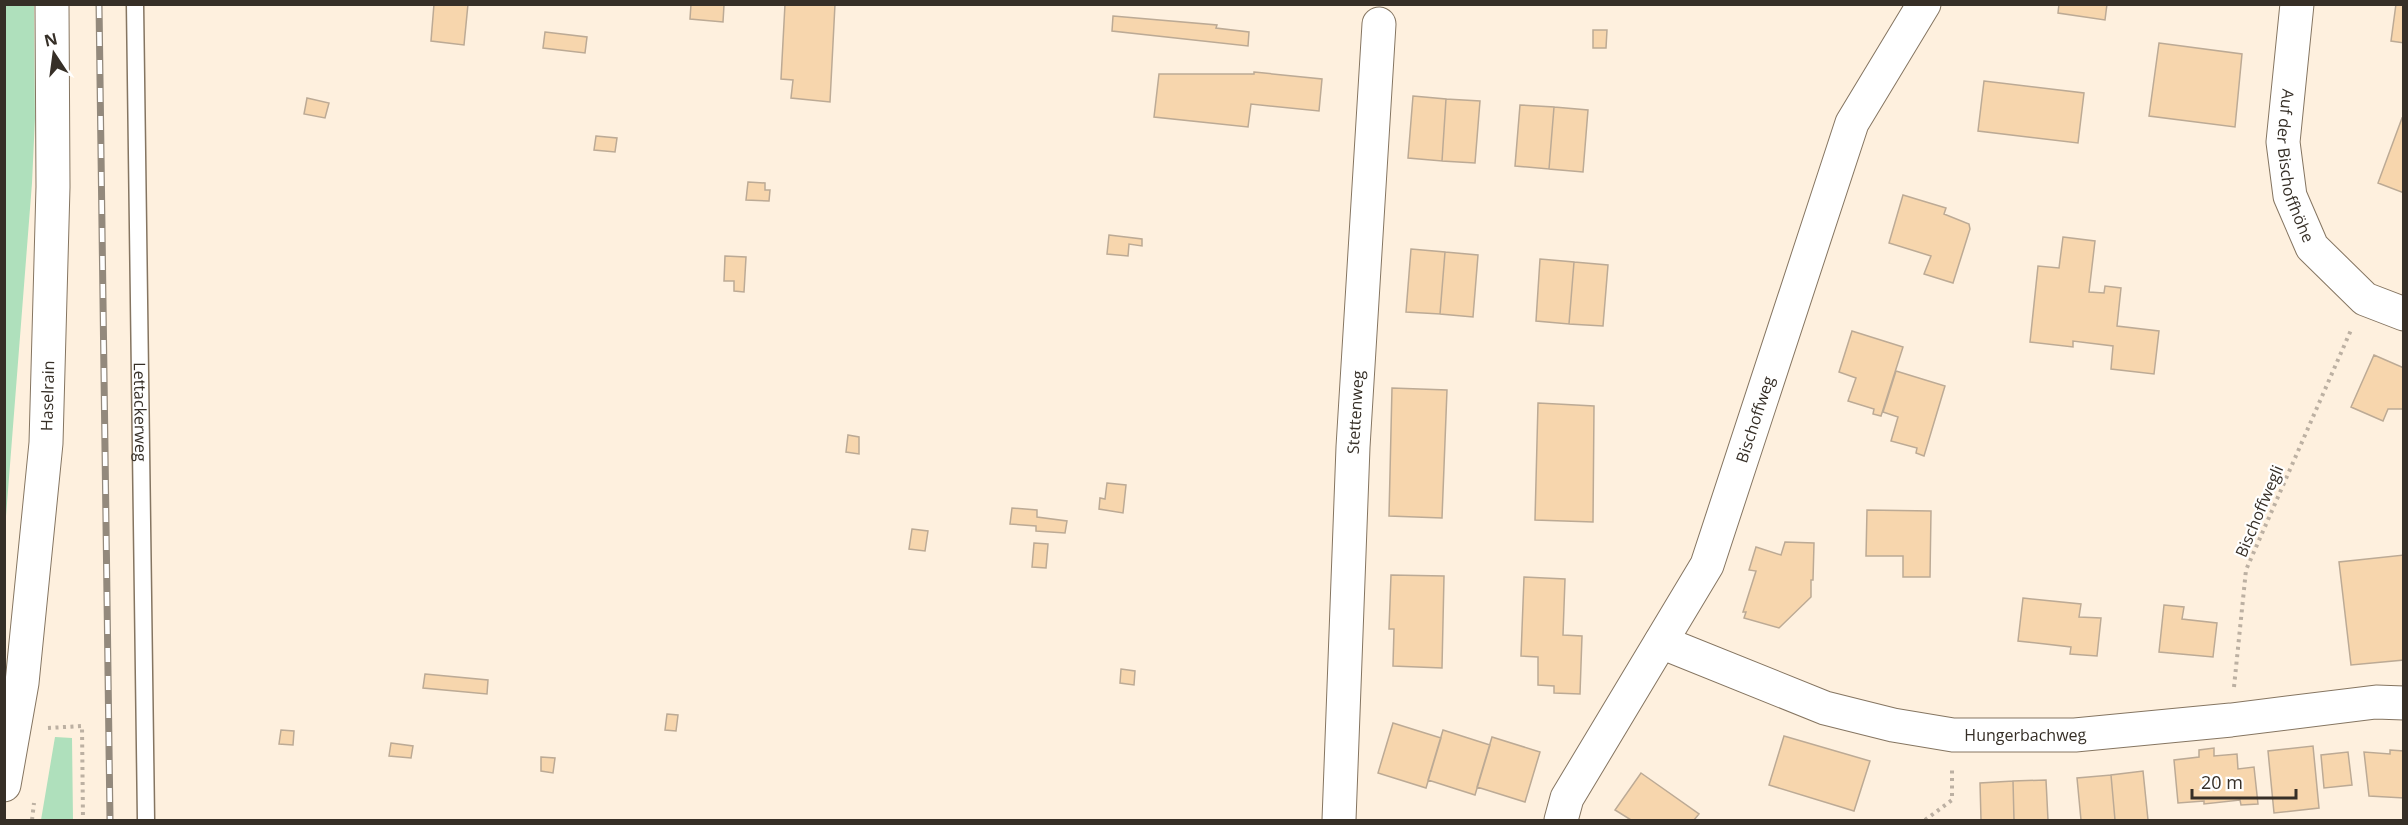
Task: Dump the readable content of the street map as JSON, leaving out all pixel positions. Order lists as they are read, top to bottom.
{
  "streets": {
    "street": [
      "Auf der Bischoffhöhe",
      "Haselrain",
      "Stettenweg",
      "Bischoffweg",
      "Hungerbachweg"
    ],
    "lane": ["Lettackerweg"],
    "path": ["Bischoffwegli"]
  },
  "crossings": [
    ["Bischoffweg", "Hungerbachweg"],
    ["Bischoffwegli", "Hungerbachweg"]
  ],
  "scale_bar": "20 m",
  "north": "top"
}
